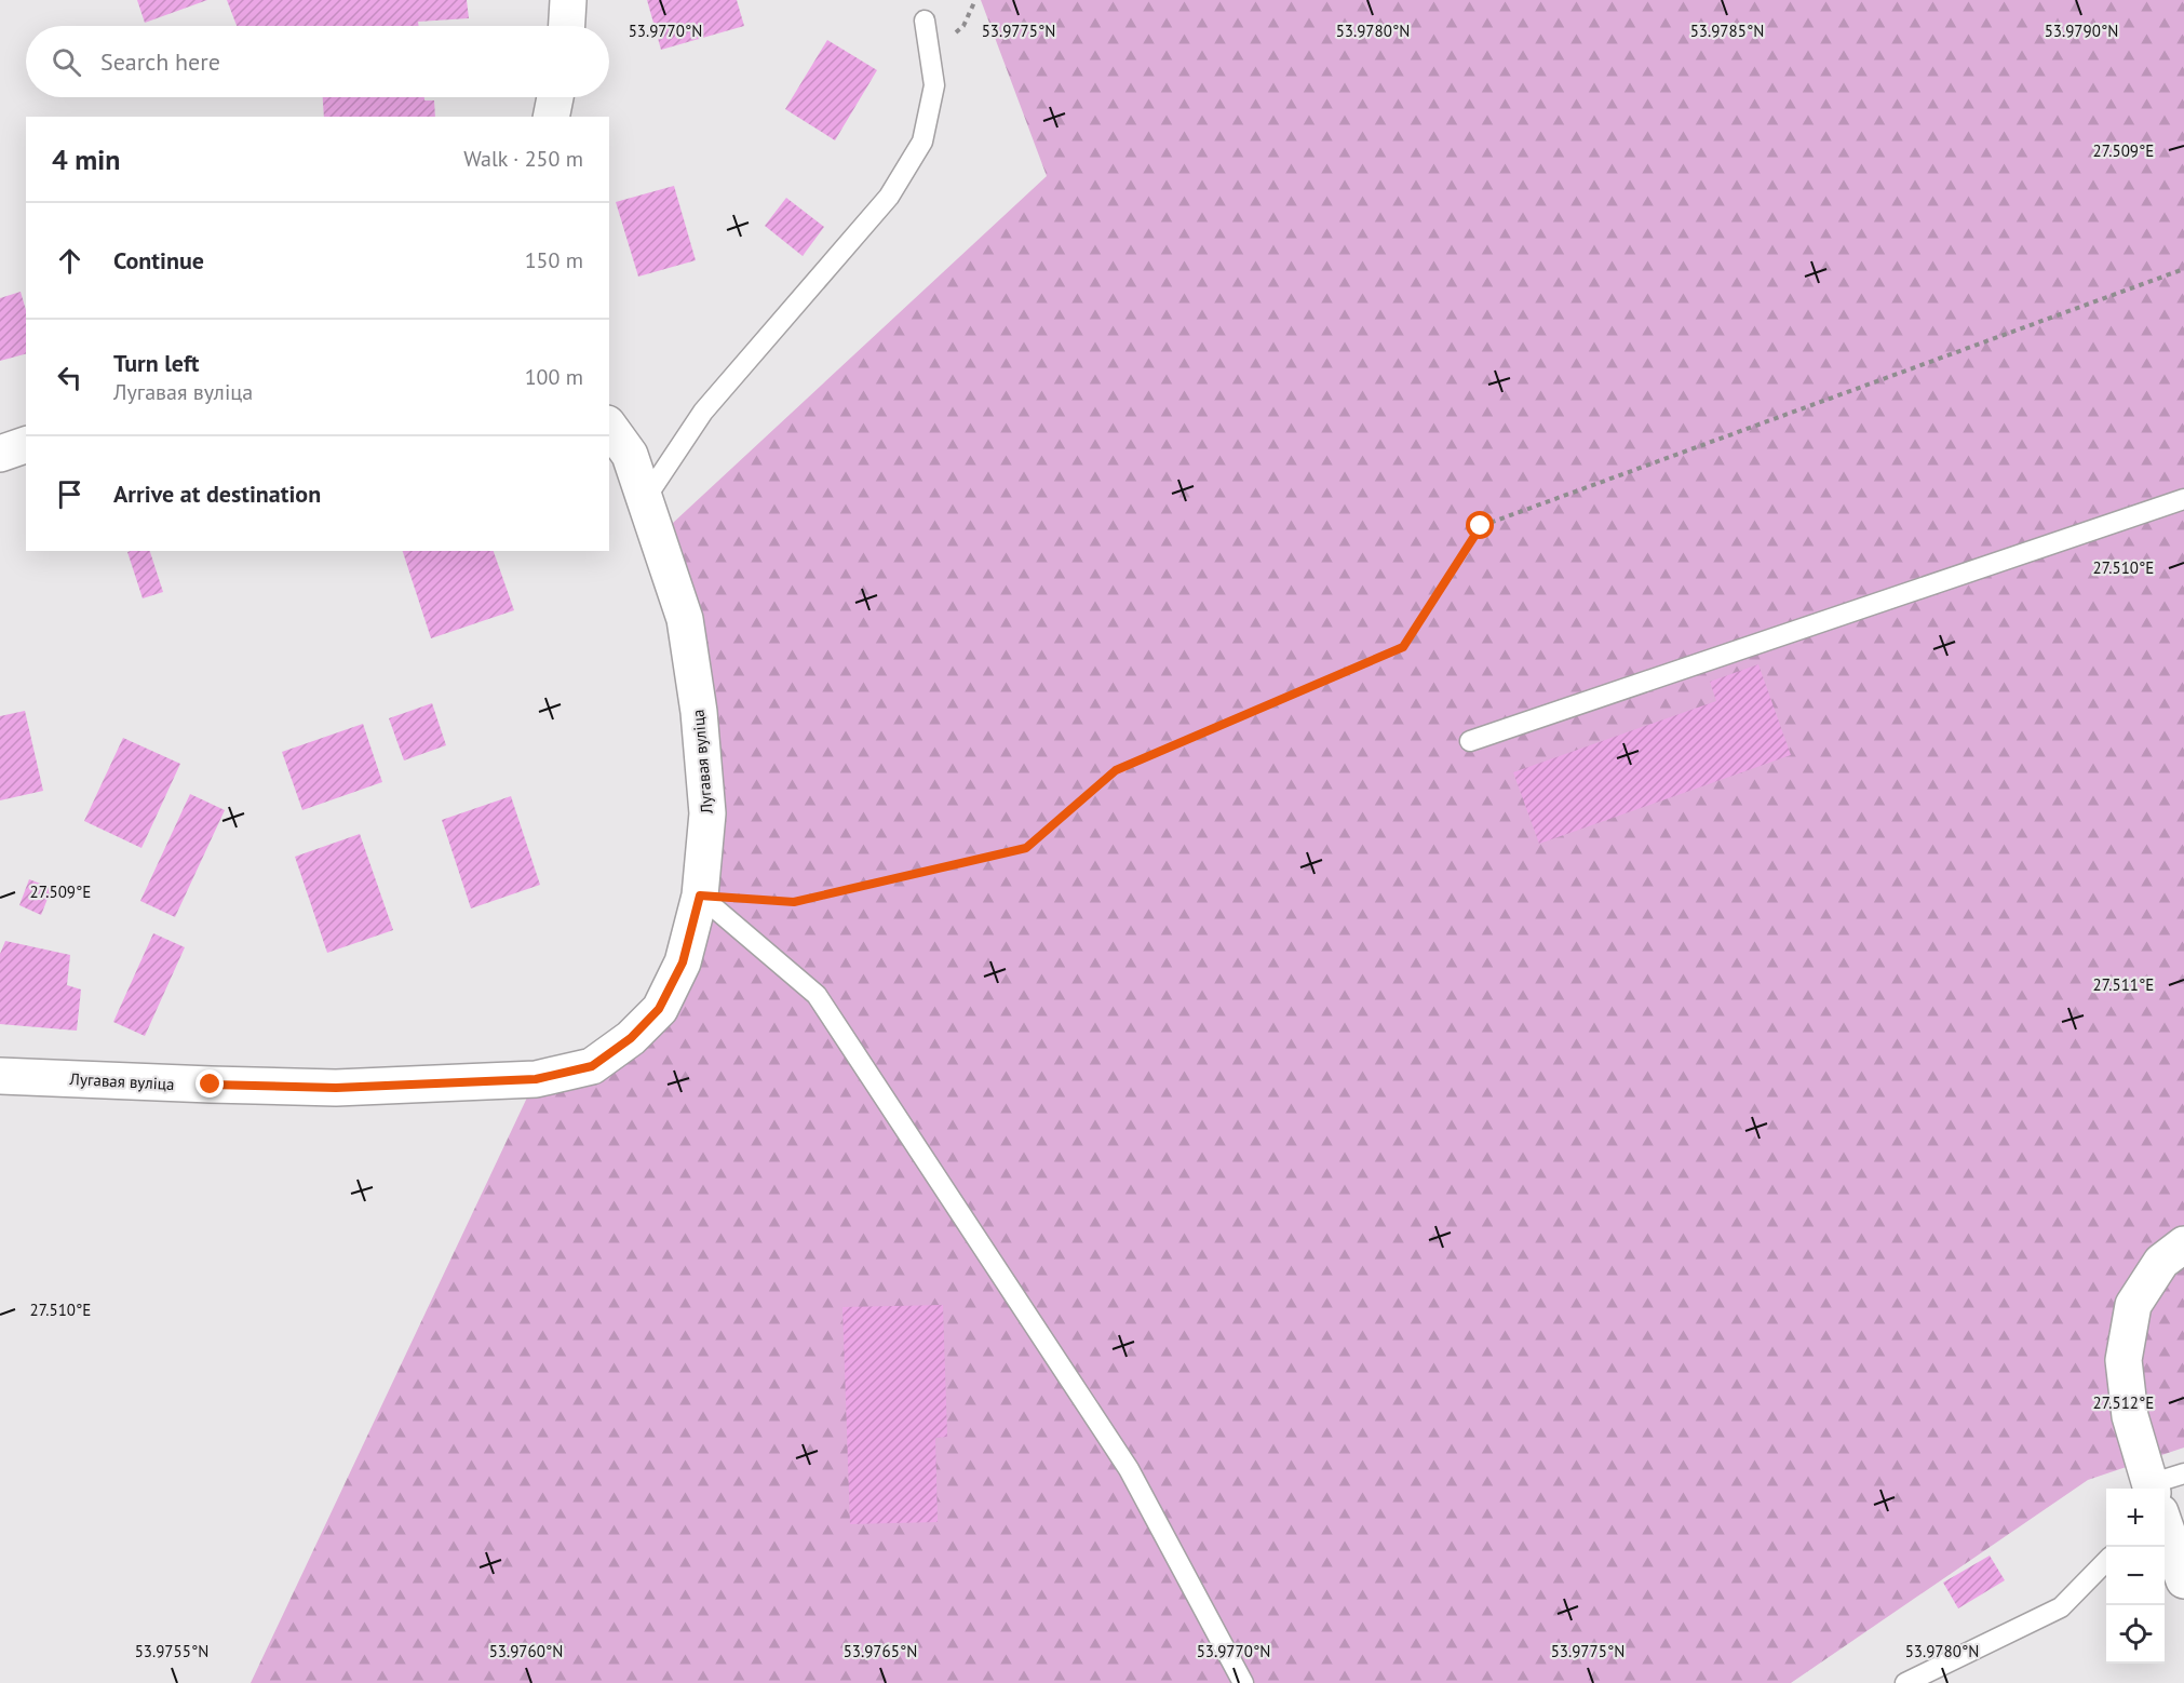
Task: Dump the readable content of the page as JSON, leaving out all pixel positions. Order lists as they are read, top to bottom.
{
  "streets": {
    "street": ["Лугавая вуліца"]
  },
  "page": {
    "search": "Search here",
    "heading": ["4 min", "Walk · 250 m"],
    "list": [
      ["Continue", "150 m"],
      ["Turn left", "Лугавая вуліца", "100 m"],
      "Arrive at destination"
    ],
    "map_buttons": ["+", "−"]
  },
  "coordinates": [
    "53.9770°N",
    "53.9775°N",
    "53.9780°N",
    "53.9790°N",
    "53.9785°N",
    "27.509°E",
    "27.510°E",
    "27.511°E",
    "27.512°E",
    "53.9755°N",
    "53.9760°N",
    "53.9765°N"
  ]
}
